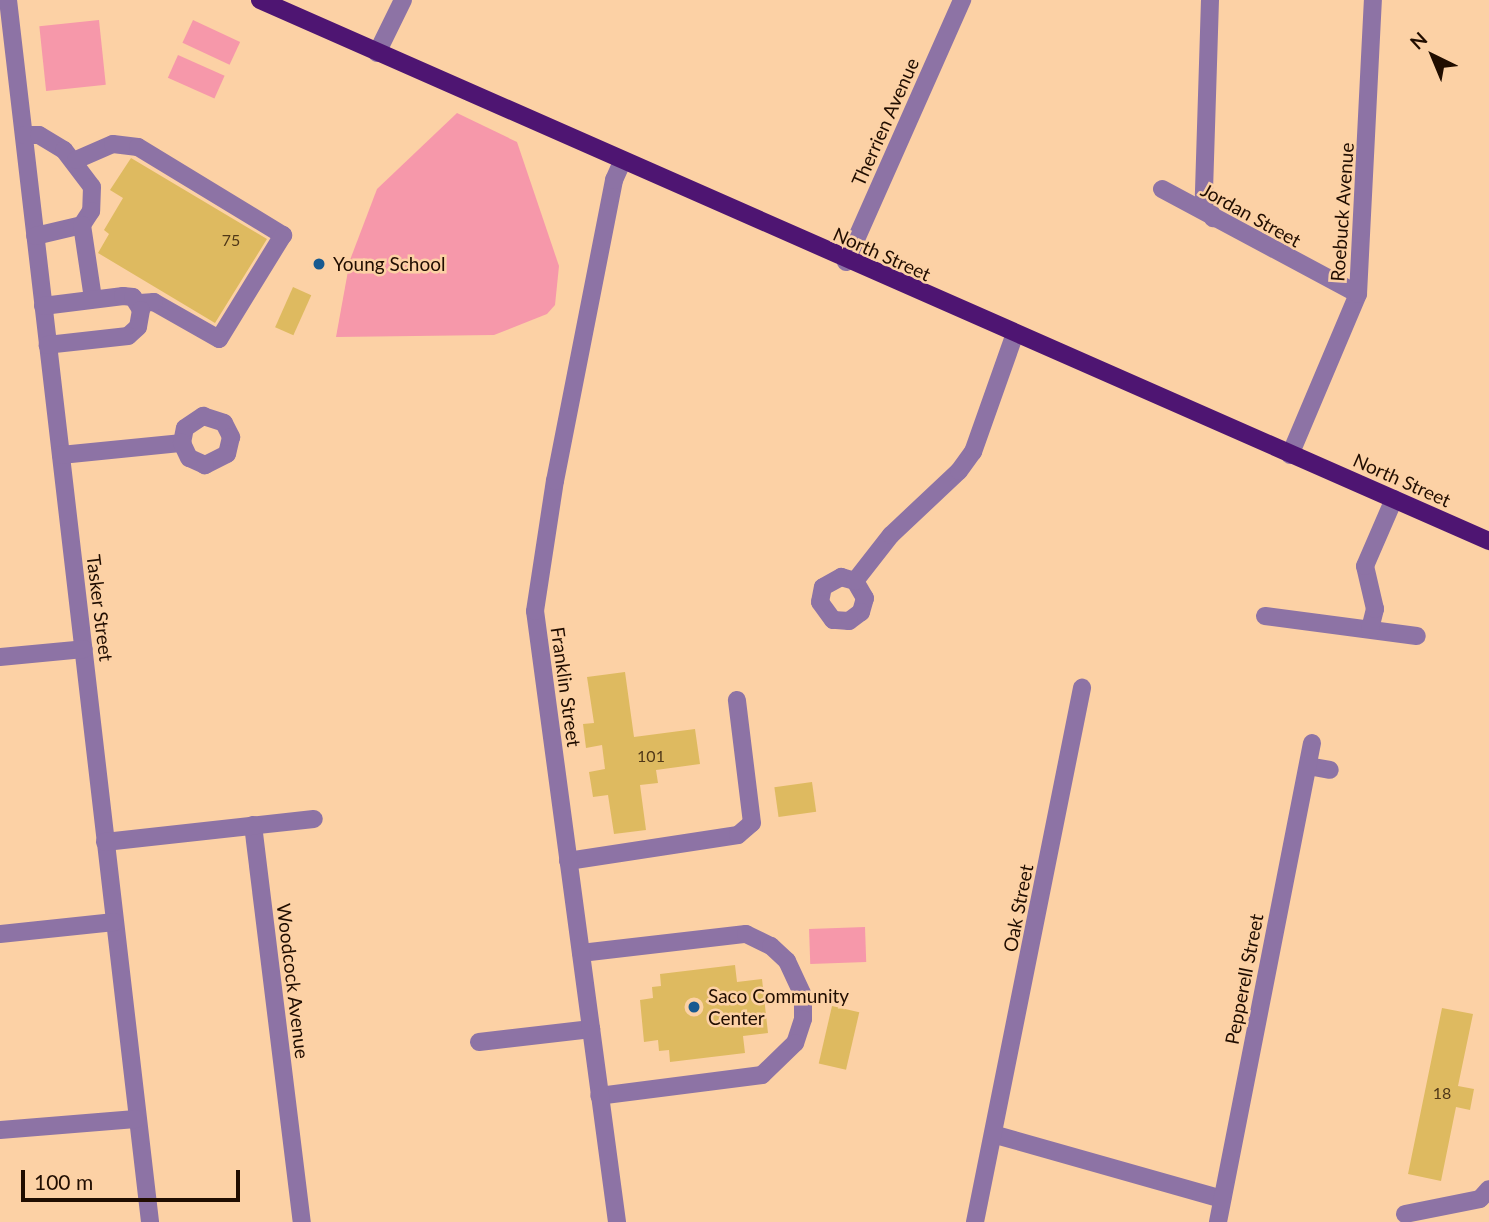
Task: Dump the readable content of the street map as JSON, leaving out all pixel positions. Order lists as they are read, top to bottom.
{
  "streets": {
    "main road": ["North Street"],
    "street": [
      "Therrien Avenue",
      "Roebuck Avenue",
      "Jordan Street",
      "Tasker Street",
      "Franklin Street",
      "Oak Street",
      "Pepperell Street",
      "Woodcock Avenue"
    ]
  },
  "crossings": [
    ["Therrien Avenue", "North Street"],
    ["Roebuck Avenue", "Jordan Street"],
    ["Roebuck Avenue", "North Street"],
    ["North Street", "Franklin Street"]
  ],
  "places": ["Young School", "Saco Community Center"],
  "house_numbers": ["75", "101", "18"],
  "scale_bar": "100 m",
  "north": "top left"
}
